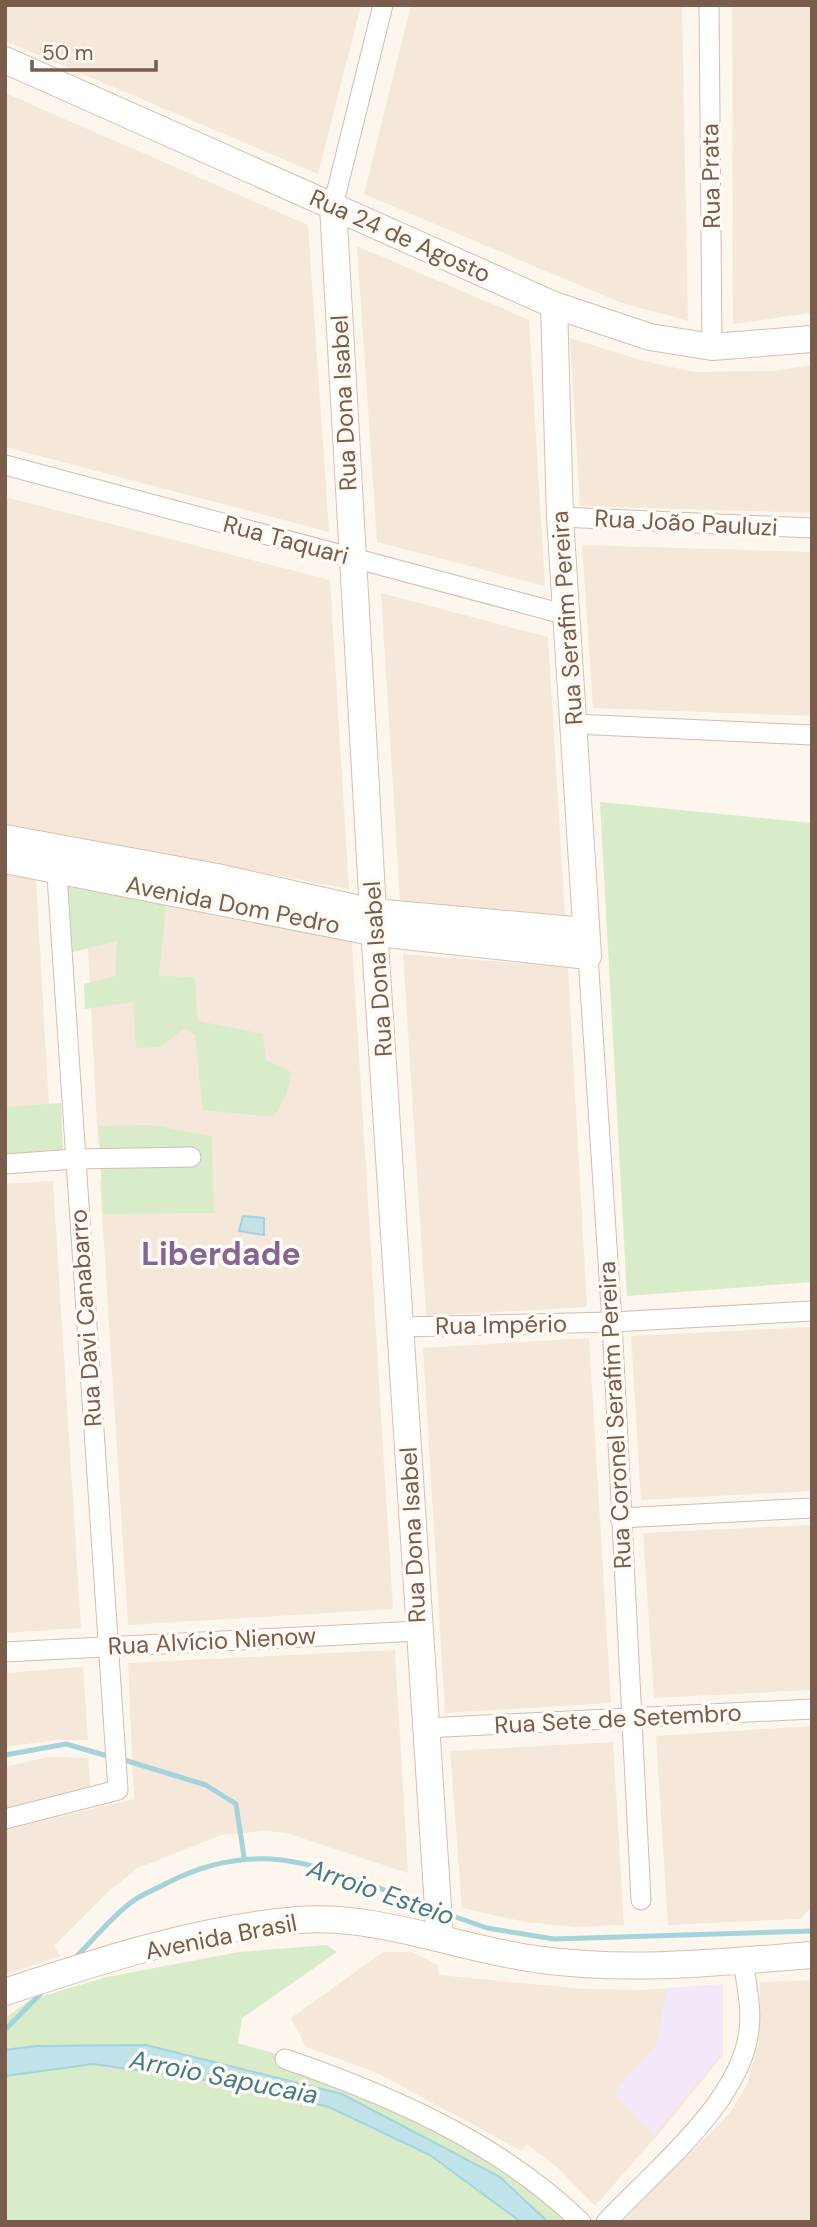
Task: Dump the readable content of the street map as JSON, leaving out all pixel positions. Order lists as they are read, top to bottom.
{
  "streets": {
    "street": [
      "Rua Prata",
      "Rua 24 de Agosto",
      "Rua Dona Isabel",
      "Rua João Pauluzi",
      "Rua Taquari",
      "Rua Serafim Pereira",
      "Avenida Dom Pedro",
      "Rua Davi Canabarro",
      "Rua Império",
      "Rua Coronel Serafim Pereira",
      "Rua Alvício Nienow",
      "Rua Sete de Setembro",
      "Avenida Brasil"
    ]
  },
  "crossings": [
    ["Rua Prata", "Rua 24 de Agosto"],
    ["Rua 24 de Agosto", "Rua Dona Isabel"],
    ["Rua 24 de Agosto", "Rua Serafim Pereira"],
    ["Rua Dona Isabel", "Rua Taquari"],
    ["Rua Dona Isabel", "Avenida Dom Pedro"],
    ["Rua Dona Isabel", "Rua Império"],
    ["Rua Dona Isabel", "Rua Alvício Nienow"],
    ["Rua Dona Isabel", "Rua Sete de Setembro"],
    ["Rua Dona Isabel", "Avenida Brasil"],
    ["Rua João Pauluzi", "Rua Serafim Pereira"],
    ["Rua Taquari", "Rua Serafim Pereira"],
    ["Rua Serafim Pereira", "Avenida Dom Pedro"],
    ["Rua Serafim Pereira", "Rua Coronel Serafim Pereira"],
    ["Avenida Dom Pedro", "Rua Davi Canabarro"],
    ["Avenida Dom Pedro", "Rua Coronel Serafim Pereira"],
    ["Rua Davi Canabarro", "Rua Alvício Nienow"],
    ["Rua Império", "Rua Coronel Serafim Pereira"],
    ["Rua Coronel Serafim Pereira", "Rua Sete de Setembro"]
  ],
  "districts": ["Liberdade"],
  "water": ["Arroio Esteio", "Arroio Sapucaia"],
  "scale_bar": "50 m"
}
